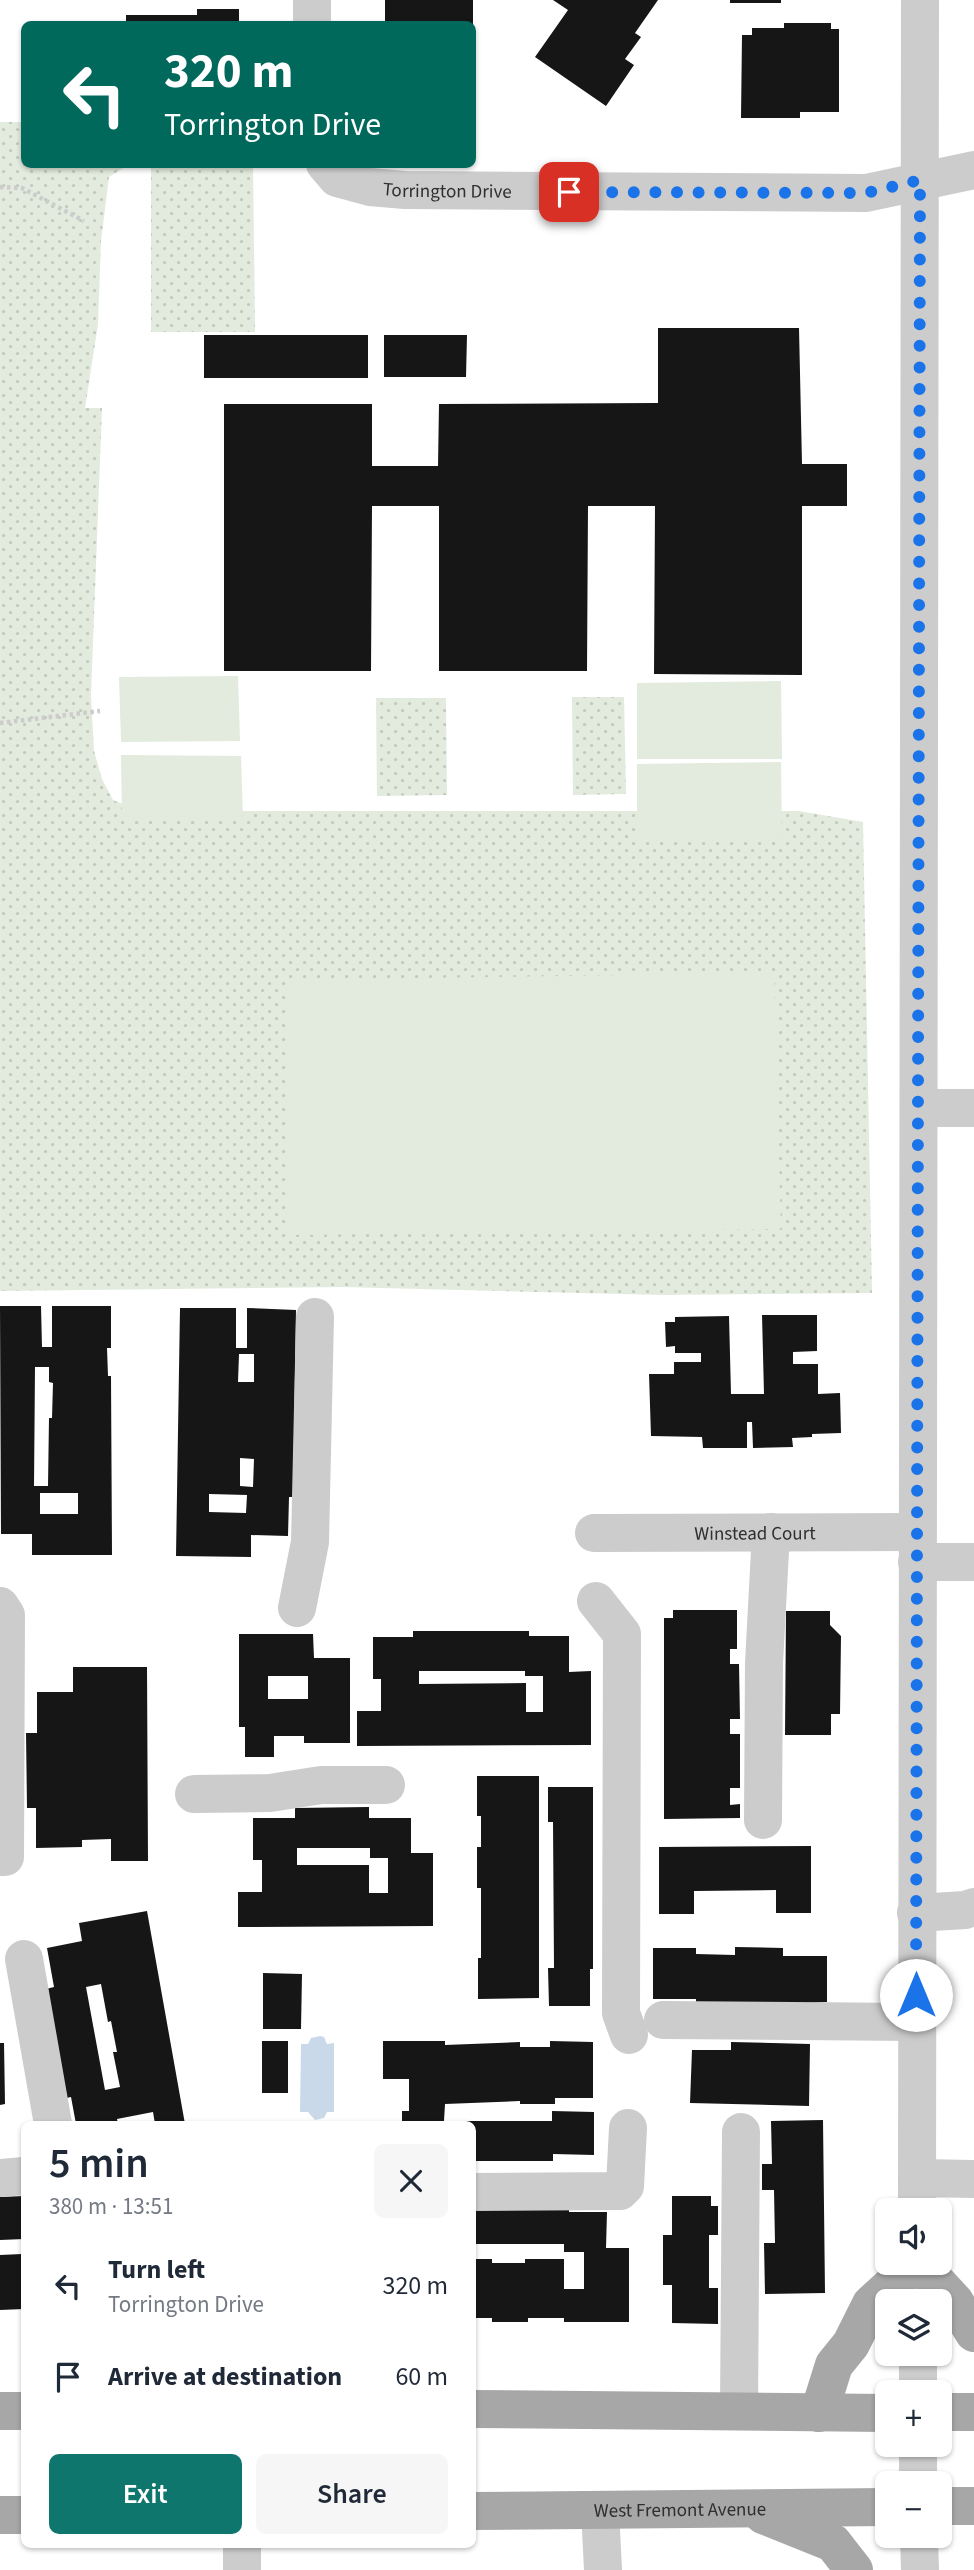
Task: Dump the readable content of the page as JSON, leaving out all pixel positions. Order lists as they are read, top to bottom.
{
  "streets": {
    "main road": ["West Fremont Avenue"],
    "street": ["Torrington Drive", "Winstead Court"]
  },
  "page": {
    "turn": ["320 m", "Torrington Drive"],
    "heading": ["5 min", "380 m · 13:51"],
    "map_buttons": ["+", "−"],
    "list": [
      {
        "name": "Turn left",
        "note": "Torrington Drive",
        "value": "320 m"
      },
      {
        "name": "Arrive at destination",
        "value": "60 m"
      }
    ],
    "buttons": ["Exit", "Share"]
  }
}
